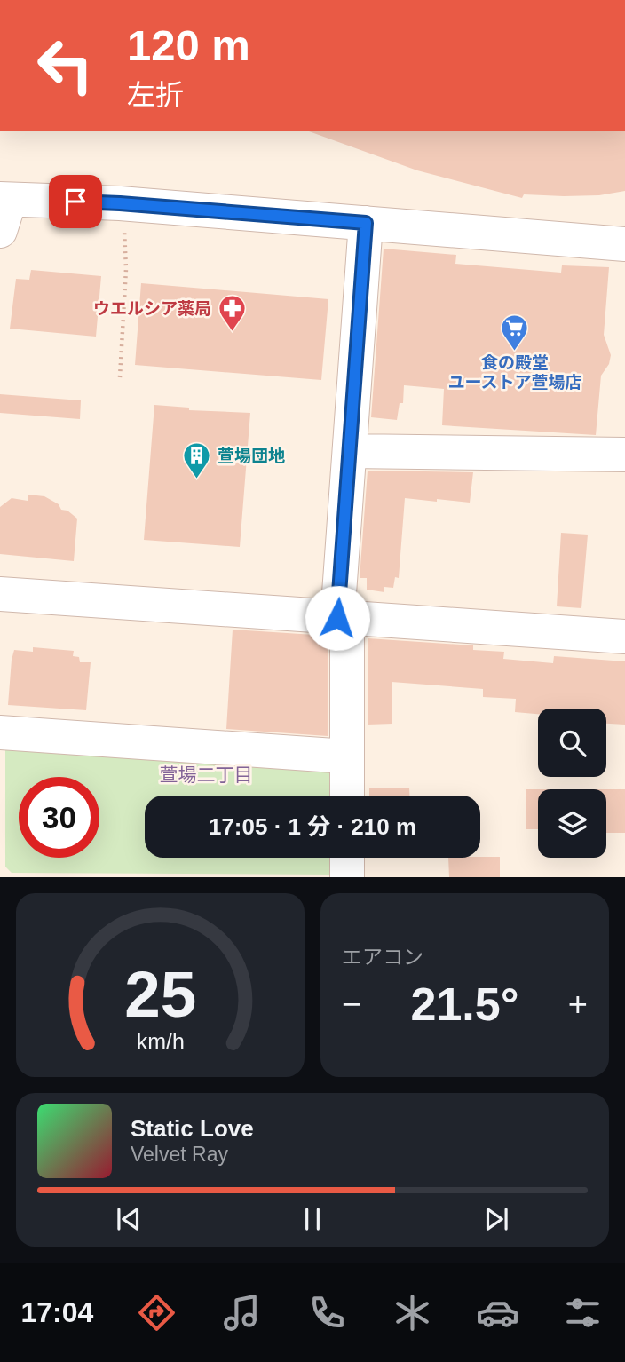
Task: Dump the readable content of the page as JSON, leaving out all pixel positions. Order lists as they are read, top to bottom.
{
  "districts": ["萱場二丁目"],
  "places": {
    "pharmacy": ["ウエルシア薬局"],
    "supermarket": ["食の殿堂 ユーストア萱場店"],
    "building": ["萱場団地"]
  },
  "page": {
    "turn": ["120 m", "左折"],
    "limit": "30",
    "trip": "17:05 · 1 分 · 210 m",
    "tile": "エアコン",
    "heat": ["−", "21.5°", "+"],
    "song": ["Static Love", "Velvet Ray"],
    "tabs": "17:04",
    "gauge": ["25", "km/h"]
  }
}
